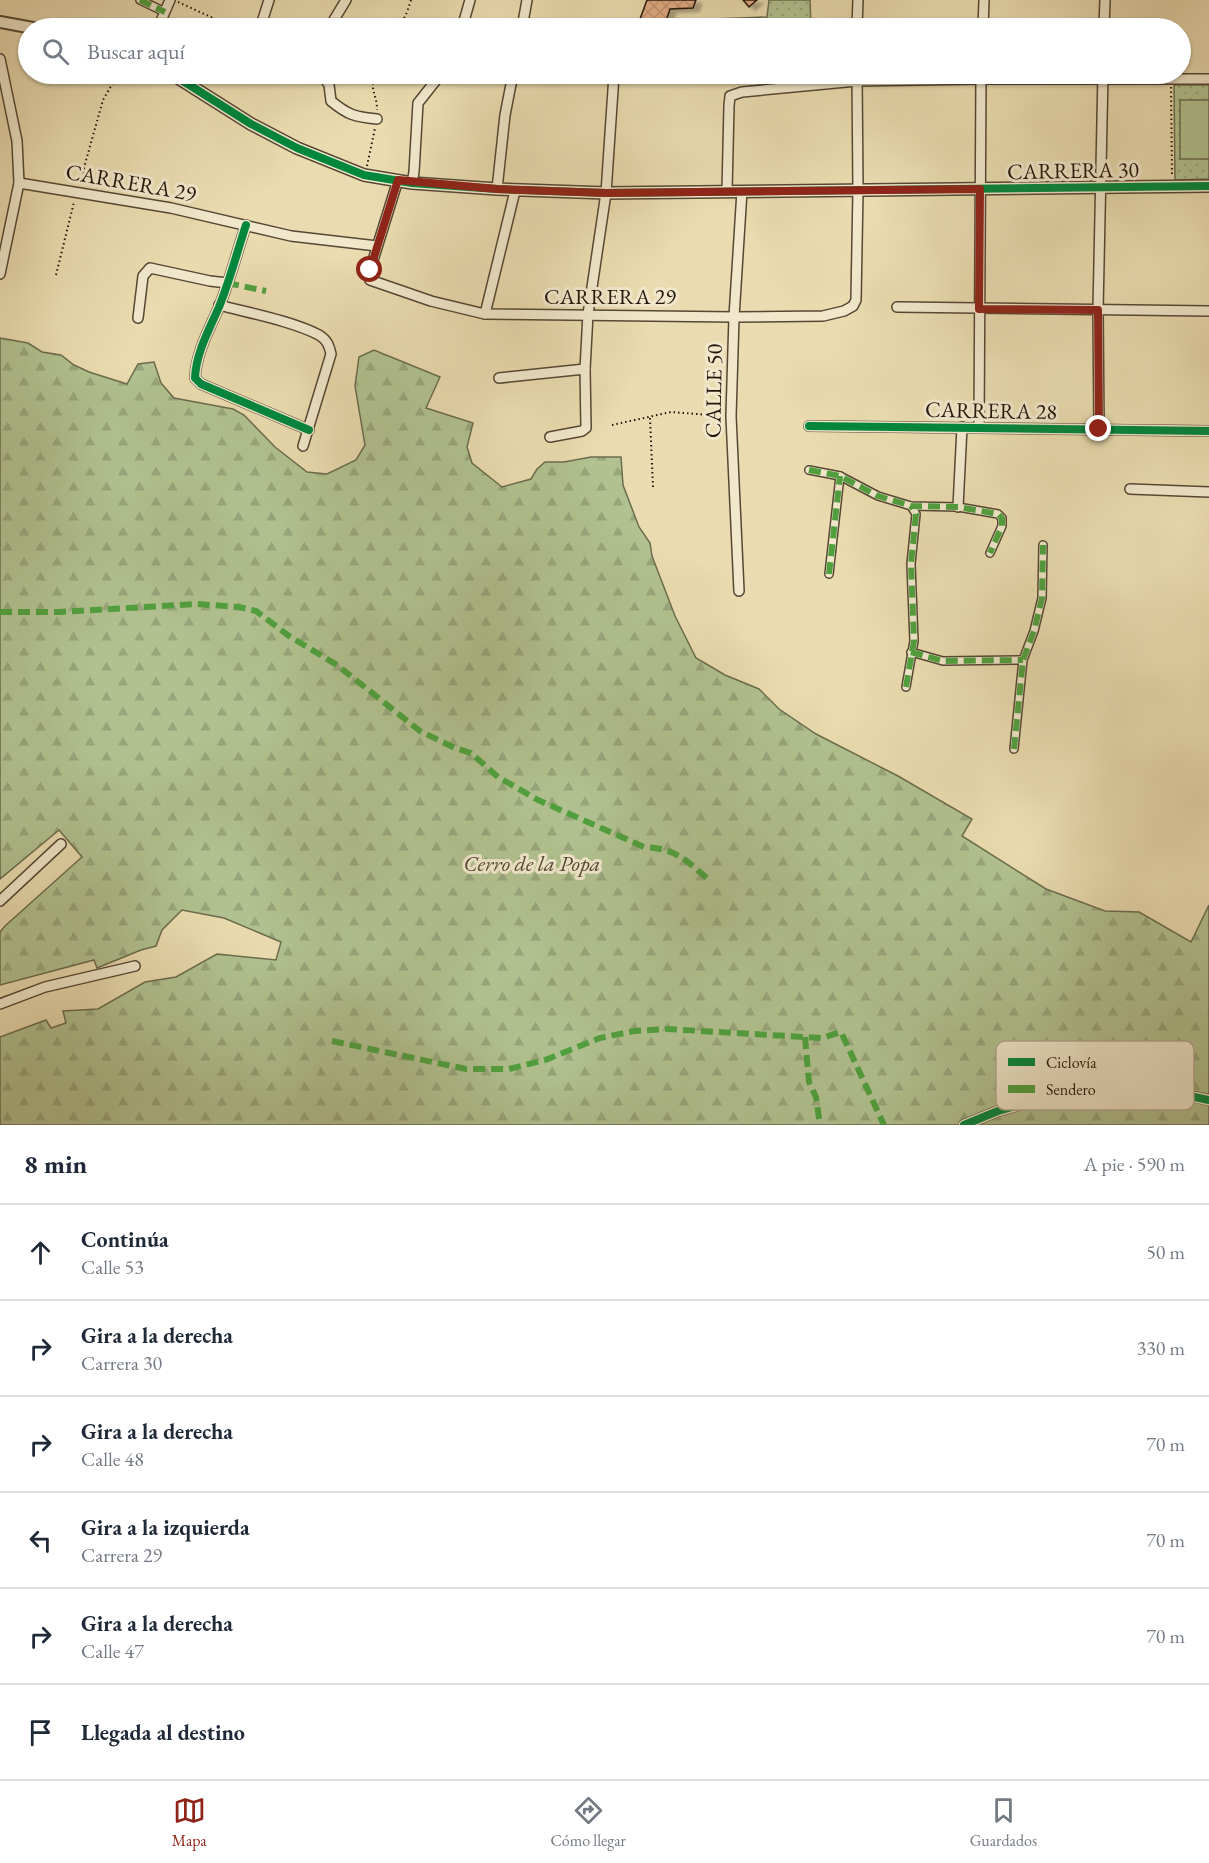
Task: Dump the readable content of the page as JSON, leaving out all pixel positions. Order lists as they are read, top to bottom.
{
  "streets": {
    "street": [
      "CARRERA 30",
      "CARRERA 29",
      "CALLE 50",
      "CARRERA 28"
    ]
  },
  "crossings": [
    ["CARRERA 30", "CARRERA 29"],
    ["CARRERA 30", "CALLE 50"],
    ["CARRERA 29", "CALLE 50"]
  ],
  "parks": ["Cerro de la Popa"],
  "legend": ["Ciclovía", "Sendero"],
  "page": {
    "search": "Buscar aquí",
    "heading": ["8 min", "A pie · 590 m"],
    "list": [
      ["Continúa", "Calle 53", "50 m"],
      ["Gira a la derecha", "Carrera 30", "330 m"],
      ["Gira a la derecha", "Calle 48", "70 m"],
      ["Gira a la izquierda", "Carrera 29", "70 m"],
      ["Gira a la derecha", "Calle 47", "70 m"],
      "Llegada al destino"
    ],
    "nav": ["Mapa", "Cómo llegar", "Guardados"]
  }
}
